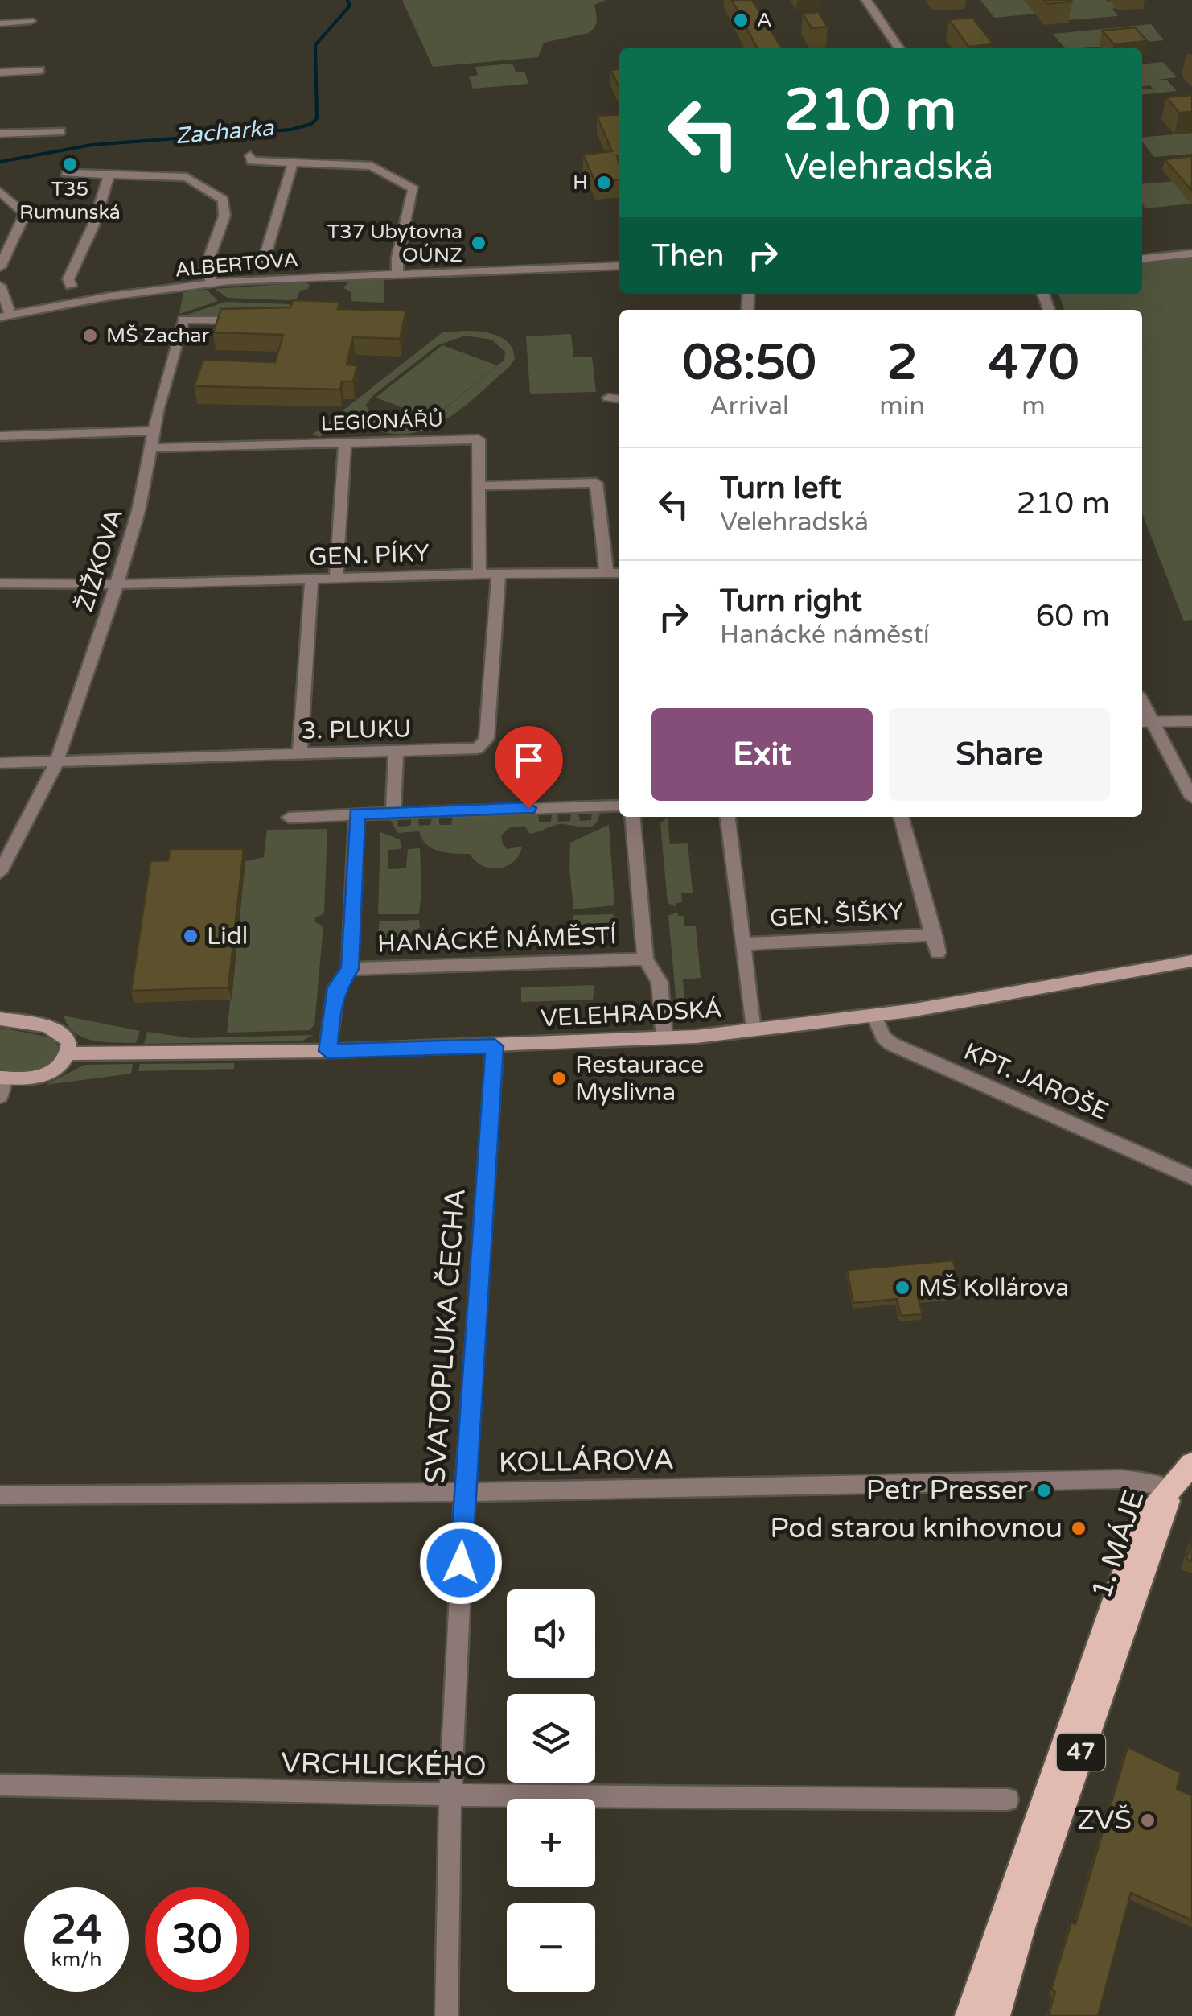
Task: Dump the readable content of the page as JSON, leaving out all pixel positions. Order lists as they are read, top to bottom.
{
  "streets": {
    "main road": ["VELEHRADSKÁ", "1. MÁJE", "47"],
    "street": [
      "ALBERTOVA",
      "LEGIONÁŘŮ",
      "GEN. PÍKY",
      "ŽIŽKOVA",
      "3. PLUKU",
      "GEN. ŠIŠKY",
      "HANÁCKÉ NÁMĚSTÍ",
      "KPT. JAROŠE",
      "SVATOPLUKA ČECHA",
      "KOLLÁROVA",
      "VRCHLICKÉHO"
    ]
  },
  "crossings": [
    ["LEGIONÁŘŮ", "GEN. PÍKY"],
    ["LEGIONÁŘŮ", "ŽIŽKOVA"],
    ["GEN. PÍKY", "ŽIŽKOVA"],
    ["GEN. PÍKY", "3. PLUKU"],
    ["ŽIŽKOVA", "3. PLUKU"],
    ["HANÁCKÉ NÁMĚSTÍ", "VELEHRADSKÁ"],
    ["VELEHRADSKÁ", "KPT. JAROŠE"],
    ["VELEHRADSKÁ", "SVATOPLUKA ČECHA"],
    ["SVATOPLUKA ČECHA", "KOLLÁROVA"],
    ["SVATOPLUKA ČECHA", "VRCHLICKÉHO"],
    ["KOLLÁROVA", "1. MÁJE"],
    ["KOLLÁROVA", "47"],
    ["1. MÁJE", "47"]
  ],
  "water": ["Zacharka"],
  "places": [
    "A",
    "T35 Rumunská",
    "H",
    "T37 Ubytovna OÚNZ",
    "MŠ Zachar",
    "Lidl",
    "Restaurace Myslivna",
    "MŠ Kollárova",
    "Petr Presser",
    "Pod starou knihovnou",
    "ZVŠ"
  ],
  "page": {
    "turn": ["210 m", "Velehradská"],
    "then": "Then",
    "eta": [
      "08:50",
      "Arrival",
      "2",
      "min",
      "470",
      "m"
    ],
    "list": [
      {
        "name": "Turn left",
        "note": "Velehradská",
        "value": "210 m"
      },
      {
        "name": "Turn right",
        "note": "Hanácké náměstí",
        "value": "60 m"
      }
    ],
    "buttons": ["Exit", "Share"],
    "map_buttons": ["+", "−"],
    "speed": "24 km/h",
    "limit": "30"
  }
}
